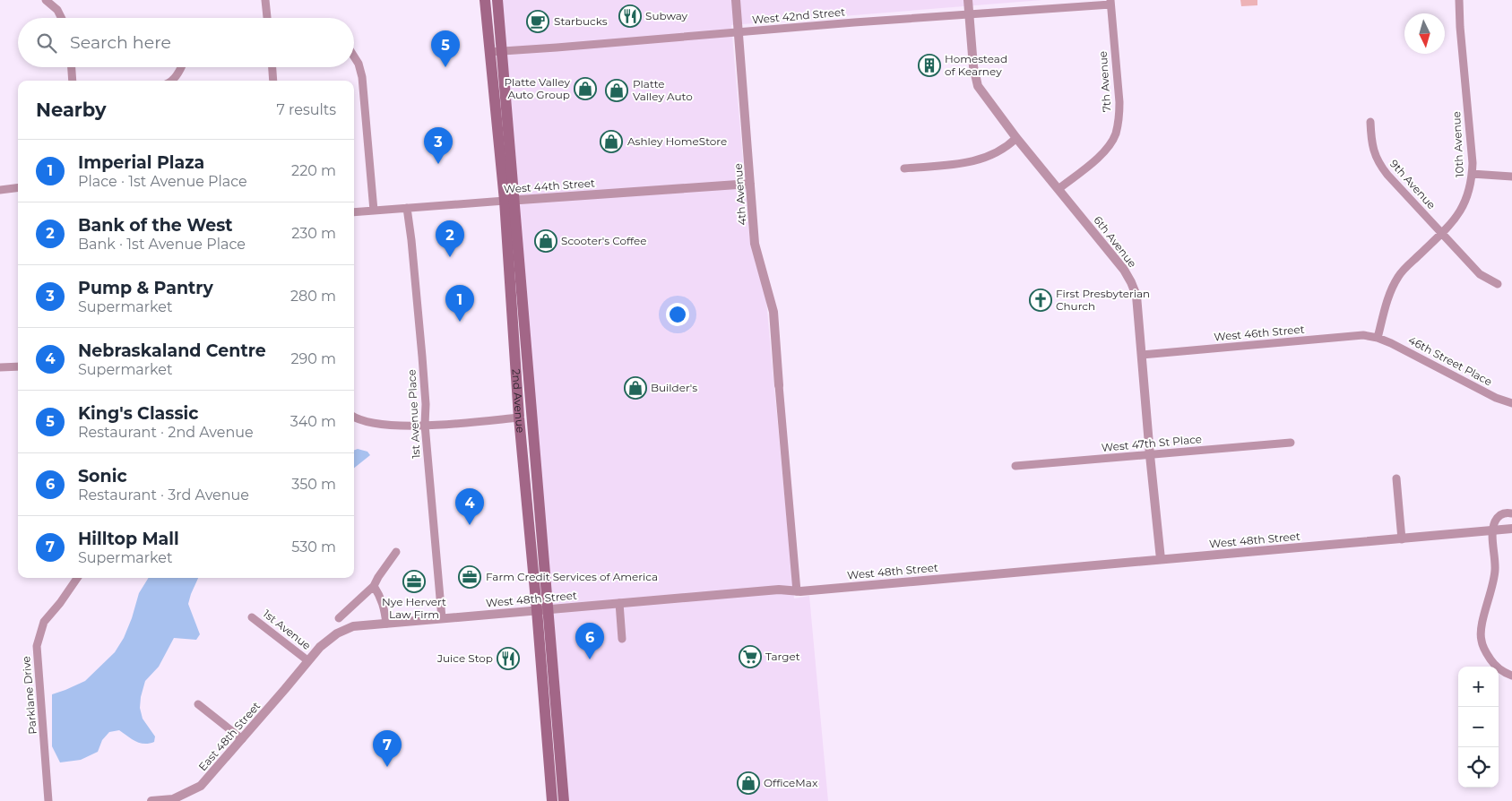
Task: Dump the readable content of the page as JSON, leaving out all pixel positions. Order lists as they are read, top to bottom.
{
  "streets": {
    "main road": ["2nd Avenue"],
    "street": [
      "West 42nd Street",
      "7th Avenue",
      "10th Avenue",
      "9th Avenue",
      "West 44th Street",
      "4th Avenue",
      "6th Avenue",
      "West 46th Street",
      "46th Street Place",
      "1st Avenue Place",
      "West 47th St Place",
      "West 48th Street",
      "1st Avenue",
      "Parklane Drive",
      "East 48th Street"
    ]
  },
  "crossings": [
    ["West 42nd Street", "7th Avenue"],
    ["West 42nd Street", "4th Avenue"],
    ["West 42nd Street", "6th Avenue"],
    ["West 42nd Street", "2nd Avenue"],
    ["7th Avenue", "6th Avenue"],
    ["10th Avenue", "9th Avenue"],
    ["10th Avenue", "West 46th Street"],
    ["10th Avenue", "46th Street Place"],
    ["West 44th Street", "4th Avenue"],
    ["West 44th Street", "2nd Avenue"],
    ["West 44th Street", "1st Avenue Place"],
    ["6th Avenue", "West 46th Street"],
    ["6th Avenue", "West 47th St Place"],
    ["6th Avenue", "West 48th Street"],
    ["West 46th Street", "46th Street Place"],
    ["2nd Avenue", "West 48th Street"],
    ["1st Avenue Place", "West 48th Street"],
    ["West 48th Street", "1st Avenue"],
    ["West 48th Street", "East 48th Street"],
    ["1st Avenue", "East 48th Street"]
  ],
  "places": {
    "restaurant": ["Subway", "Juice Stop"],
    "cafe": ["Starbucks"],
    "building": ["Homestead of Kearney"],
    "shop": [
      "Platte Valley Auto Group",
      "Platte Valley Auto",
      "Ashley HomeStore",
      "Scooter's Coffee",
      "Builder's",
      "OfficeMax"
    ],
    "church": ["First Presbyterian Church"],
    "office": ["Farm Credit Services of America", "Nye Hervert Law Firm"],
    "supermarket": ["Target"]
  },
  "north": "bottom",
  "page": {
    "search": "Search here",
    "pins": [
      "5",
      "3",
      "2",
      "1",
      "4",
      "6",
      "7"
    ],
    "heading": ["Nearby", "7 results"],
    "list": [
      {
        "mark": "1",
        "name": "Imperial Plaza",
        "note": "Place · 1st Avenue Place",
        "value": "220 m"
      },
      {
        "mark": "2",
        "name": "Bank of the West",
        "note": "Bank · 1st Avenue Place",
        "value": "230 m"
      },
      {
        "mark": "3",
        "name": "Pump & Pantry",
        "note": "Supermarket",
        "value": "280 m"
      },
      {
        "mark": "4",
        "name": "Nebraskaland Centre",
        "note": "Supermarket",
        "value": "290 m"
      },
      {
        "mark": "5",
        "name": "King's Classic",
        "note": "Restaurant · 2nd Avenue",
        "value": "340 m"
      },
      {
        "mark": "6",
        "name": "Sonic",
        "note": "Restaurant · 3rd Avenue",
        "value": "350 m"
      },
      {
        "mark": "7",
        "name": "Hilltop Mall",
        "note": "Supermarket",
        "value": "530 m"
      }
    ],
    "map_buttons": ["+", "−"]
  }
}
